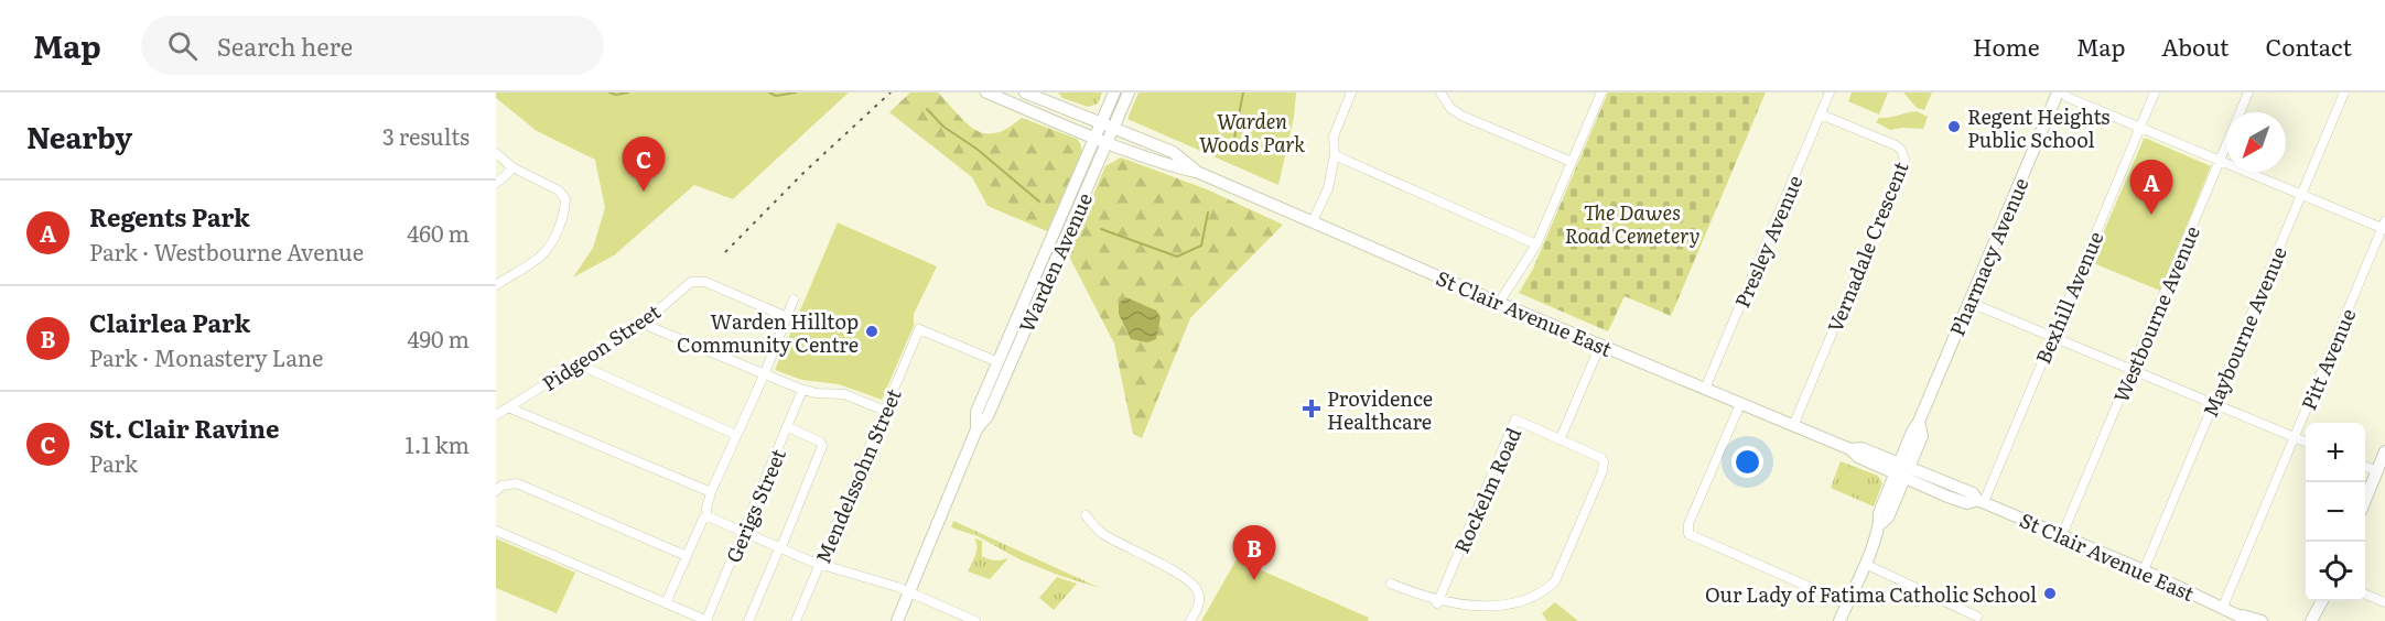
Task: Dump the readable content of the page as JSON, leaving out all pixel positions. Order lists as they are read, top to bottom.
{
  "streets": {
    "main road": ["Pharmacy Avenue", "Warden Avenue", "St Clair Avenue East"],
    "street": [
      "Presley Avenue",
      "Vernadale Crescent",
      "Bexhill Avenue",
      "Westbourne Avenue",
      "Maybourne Avenue",
      "Pidgeon Street",
      "Pitt Avenue",
      "Mendelssohn Street",
      "Rockelm Road",
      "Gerigs Street"
    ]
  },
  "crossings": [
    ["Presley Avenue", "Vernadale Crescent"],
    ["Presley Avenue", "St Clair Avenue East"],
    ["Vernadale Crescent", "St Clair Avenue East"],
    ["Pharmacy Avenue", "St Clair Avenue East"],
    ["Warden Avenue", "St Clair Avenue East"],
    ["Warden Avenue", "Mendelssohn Street"],
    ["Bexhill Avenue", "St Clair Avenue East"],
    ["St Clair Avenue East", "Westbourne Avenue"],
    ["St Clair Avenue East", "Maybourne Avenue"],
    ["St Clair Avenue East", "Pitt Avenue"]
  ],
  "parks": ["Warden Woods Park", "The Dawes Road Cemetery"],
  "places": {
    "other": ["Regent Heights Public School", "Warden Hilltop Community Centre", "Our Lady of Fatima Catholic School"],
    "health": ["Providence Healthcare"]
  },
  "north": "bottom left",
  "page": {
    "header": "Map",
    "search": "Search here",
    "nav": [
      "Home",
      "Map",
      "About",
      "Contact"
    ],
    "heading": ["Nearby", "3 results"],
    "pins": ["C", "A", "B"],
    "list": [
      {
        "mark": "A",
        "name": "Regents Park",
        "note": "Park · Westbourne Avenue",
        "value": "460 m"
      },
      {
        "mark": "B",
        "name": "Clairlea Park",
        "note": "Park · Monastery Lane",
        "value": "490 m"
      },
      {
        "mark": "C",
        "name": "St. Clair Ravine",
        "note": "Park",
        "value": "1.1 km"
      }
    ],
    "map_buttons": ["+", "−"]
  }
}
